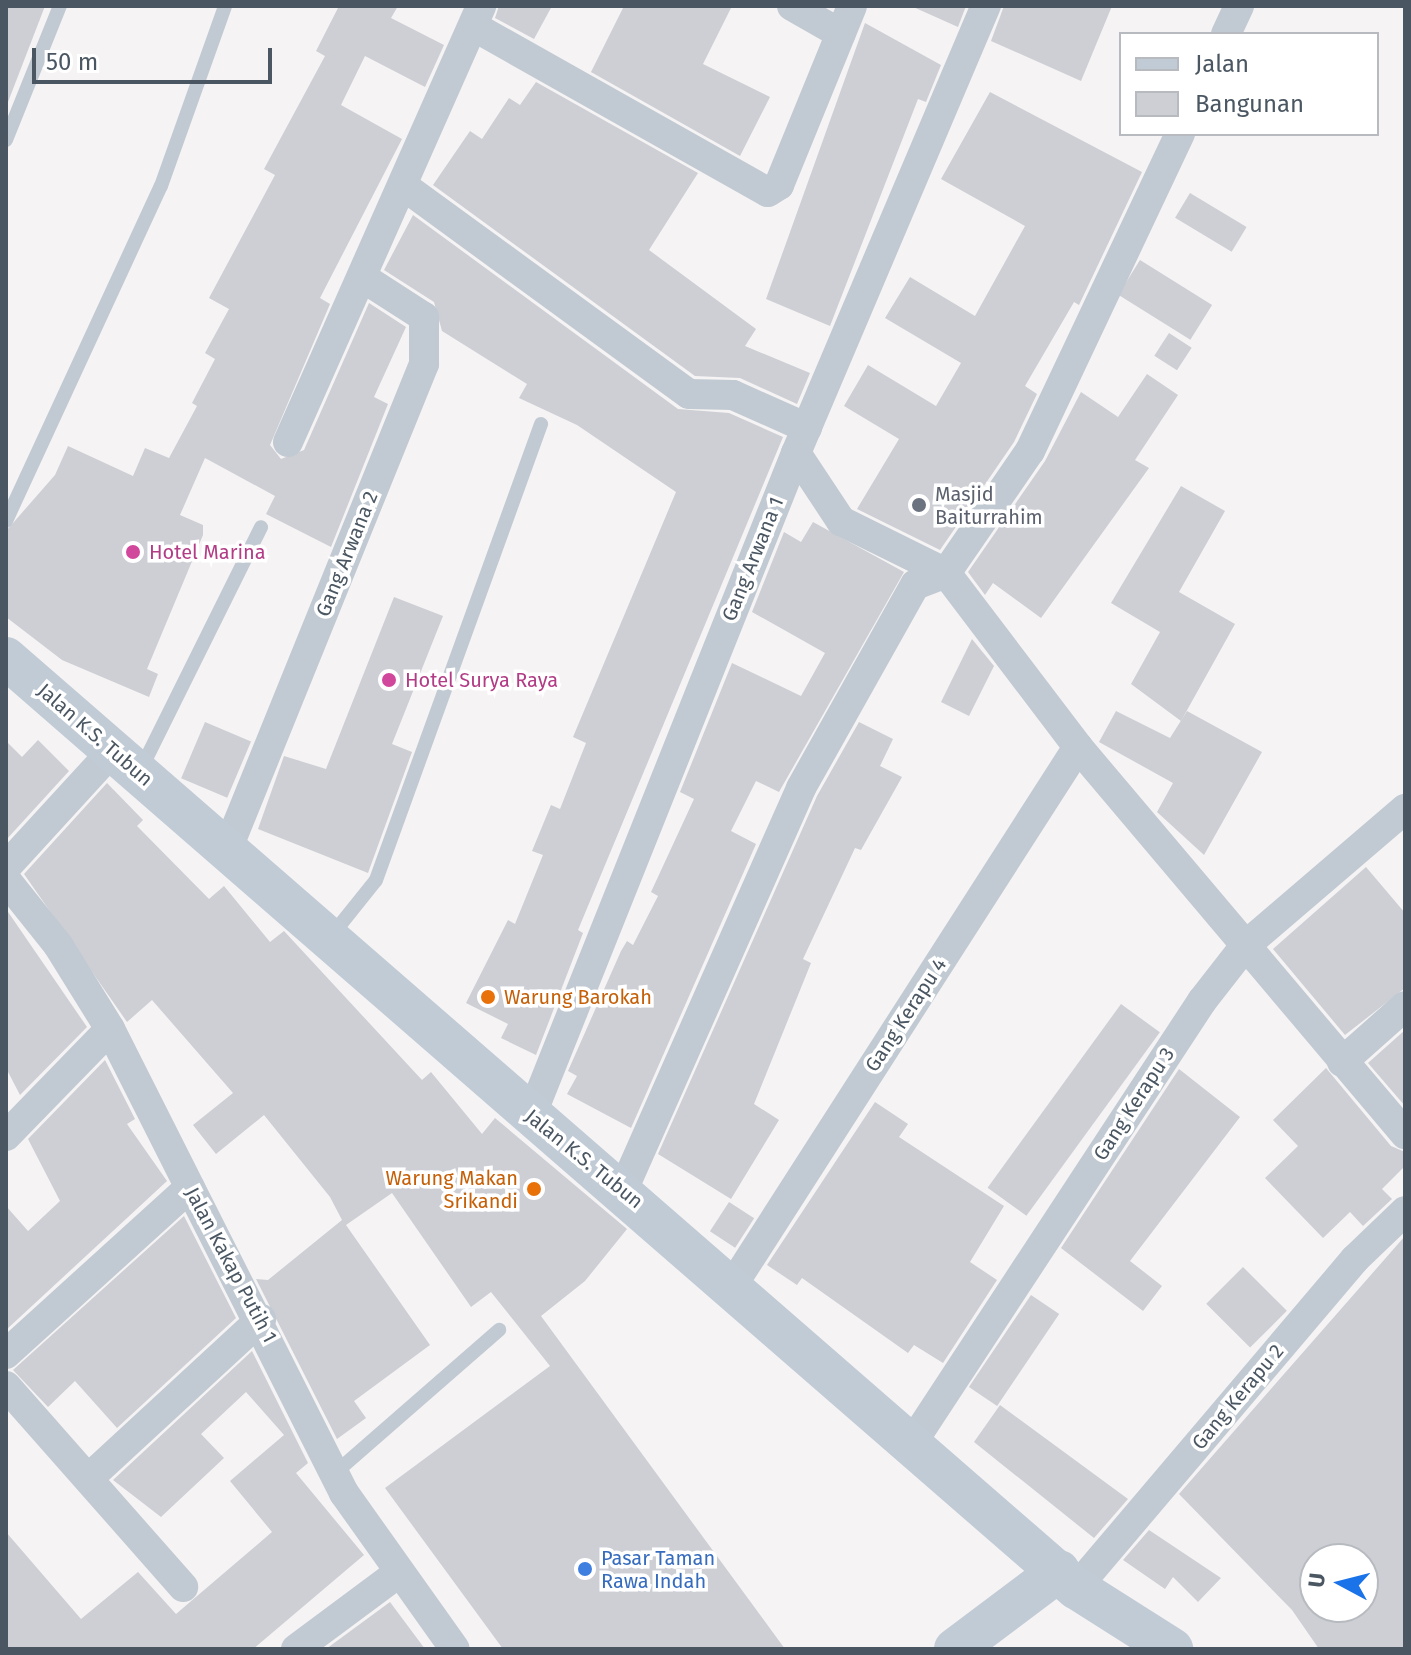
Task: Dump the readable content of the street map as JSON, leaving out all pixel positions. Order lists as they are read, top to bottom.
{
  "streets": {
    "street": [
      "Gang Arwana 2",
      "Gang Arwana 1",
      "Jalan K.S. Tubun",
      "Gang Kerapu 4",
      "Gang Kerapu 3",
      "Jalan Kakap Putih 1",
      "Gang Kerapu 2"
    ]
  },
  "crossings": [
    ["Gang Arwana 2", "Jalan K.S. Tubun"],
    ["Gang Arwana 1", "Jalan K.S. Tubun"],
    ["Jalan K.S. Tubun", "Gang Kerapu 4"],
    ["Jalan K.S. Tubun", "Gang Kerapu 3"],
    ["Jalan K.S. Tubun", "Gang Kerapu 2"]
  ],
  "places": [
    "Masjid Baiturrahim",
    "Hotel Marina",
    "Hotel Surya Raya",
    "Warung Barokah",
    "Warung Makan Srikandi",
    "Pasar Taman Rawa Indah"
  ],
  "legend": ["Jalan", "Bangunan"],
  "scale_bar": "50 m",
  "north": "left"
}
